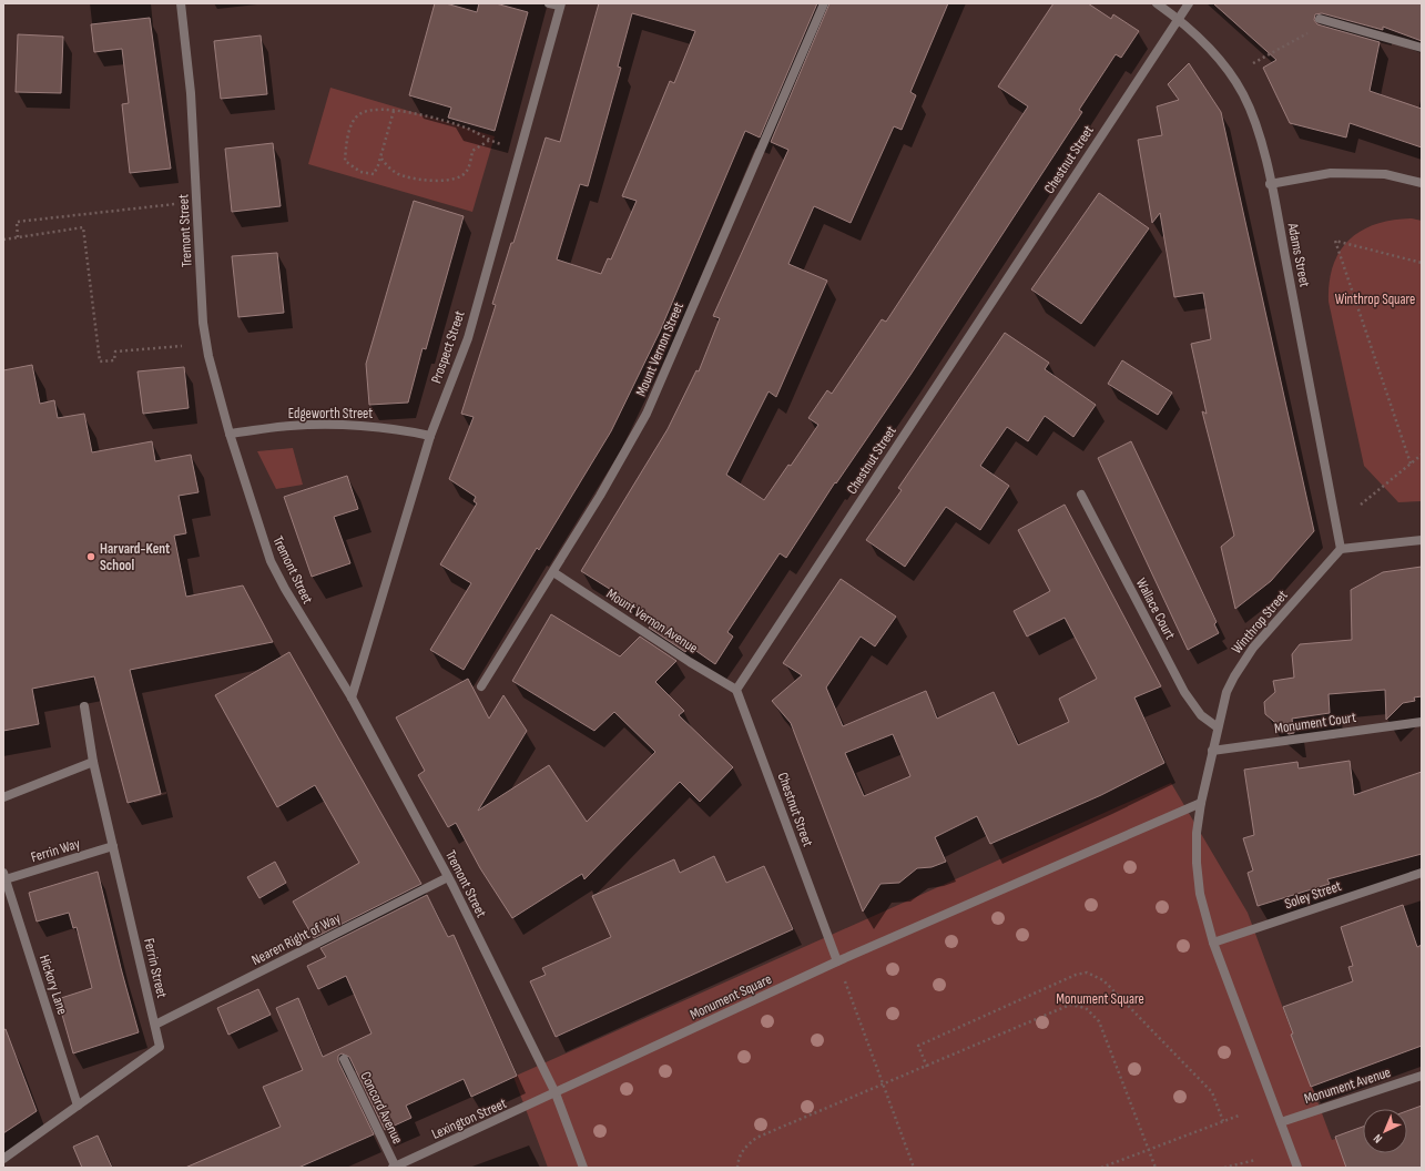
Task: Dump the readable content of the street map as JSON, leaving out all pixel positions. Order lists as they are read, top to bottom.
{
  "streets": {
    "street": [
      "Chestnut Street",
      "Tremont Street",
      "Adams Street",
      "Prospect Street",
      "Mount Vernon Street",
      "Edgeworth Street",
      "Wallace Court",
      "Mount Vernon Avenue",
      "Winthrop Street",
      "Monument Court",
      "Ferrin Way",
      "Soley Street",
      "Nearen Right of Way",
      "Ferrin Street",
      "Hickory Lane",
      "Monument Square",
      "Monument Avenue",
      "Concord Avenue",
      "Lexington Street"
    ]
  },
  "crossings": [
    ["Chestnut Street", "Adams Street"],
    ["Chestnut Street", "Mount Vernon Avenue"],
    ["Chestnut Street", "Monument Square"],
    ["Tremont Street", "Prospect Street"],
    ["Tremont Street", "Edgeworth Street"],
    ["Tremont Street", "Nearen Right of Way"],
    ["Tremont Street", "Monument Square"],
    ["Tremont Street", "Lexington Street"],
    ["Adams Street", "Winthrop Street"],
    ["Prospect Street", "Edgeworth Street"],
    ["Mount Vernon Street", "Mount Vernon Avenue"],
    ["Wallace Court", "Winthrop Street"],
    ["Winthrop Street", "Monument Court"],
    ["Winthrop Street", "Monument Square"],
    ["Ferrin Way", "Ferrin Street"],
    ["Ferrin Way", "Hickory Lane"],
    ["Nearen Right of Way", "Ferrin Street"],
    ["Ferrin Street", "Hickory Lane"],
    ["Monument Square", "Lexington Street"],
    ["Concord Avenue", "Lexington Street"]
  ],
  "parks": ["Winthrop Square", "Monument Square"],
  "places": ["Harvard-Kent School"],
  "north": "bottom left"
}
